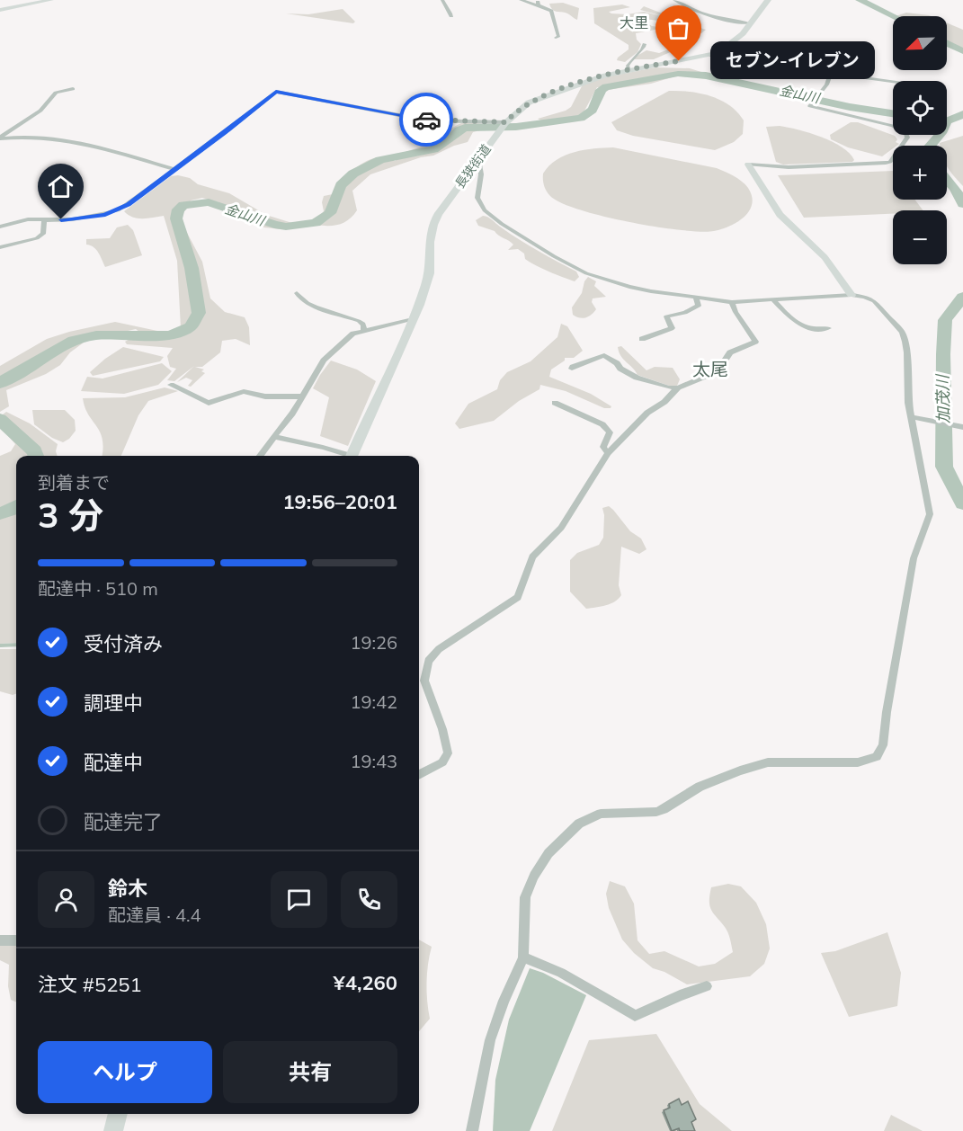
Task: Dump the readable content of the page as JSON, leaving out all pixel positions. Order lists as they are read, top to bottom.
{
  "streets": {
    "main road": ["長狭街道"]
  },
  "districts": ["大里", "太尾"],
  "water": ["金山川", "加茂川"],
  "places": ["セブン-イレブン"],
  "north": "bottom left",
  "page": {
    "map_buttons": ["+", "−"],
    "bubble": "セブン-イレブン",
    "heading": ["3 分", "到着まで", "19:56–20:01"],
    "panel": [
      "鈴木",
      "配達員 · 4.4",
      "注文 #5251",
      "¥4,260"
    ],
    "bar": "配達中 · 510 m",
    "list": [
      ["受付済み", "19:26"],
      ["調理中", "19:42"],
      ["配達中", "19:43"],
      "配達完了"
    ],
    "buttons": ["ヘルプ", "共有"]
  }
}
